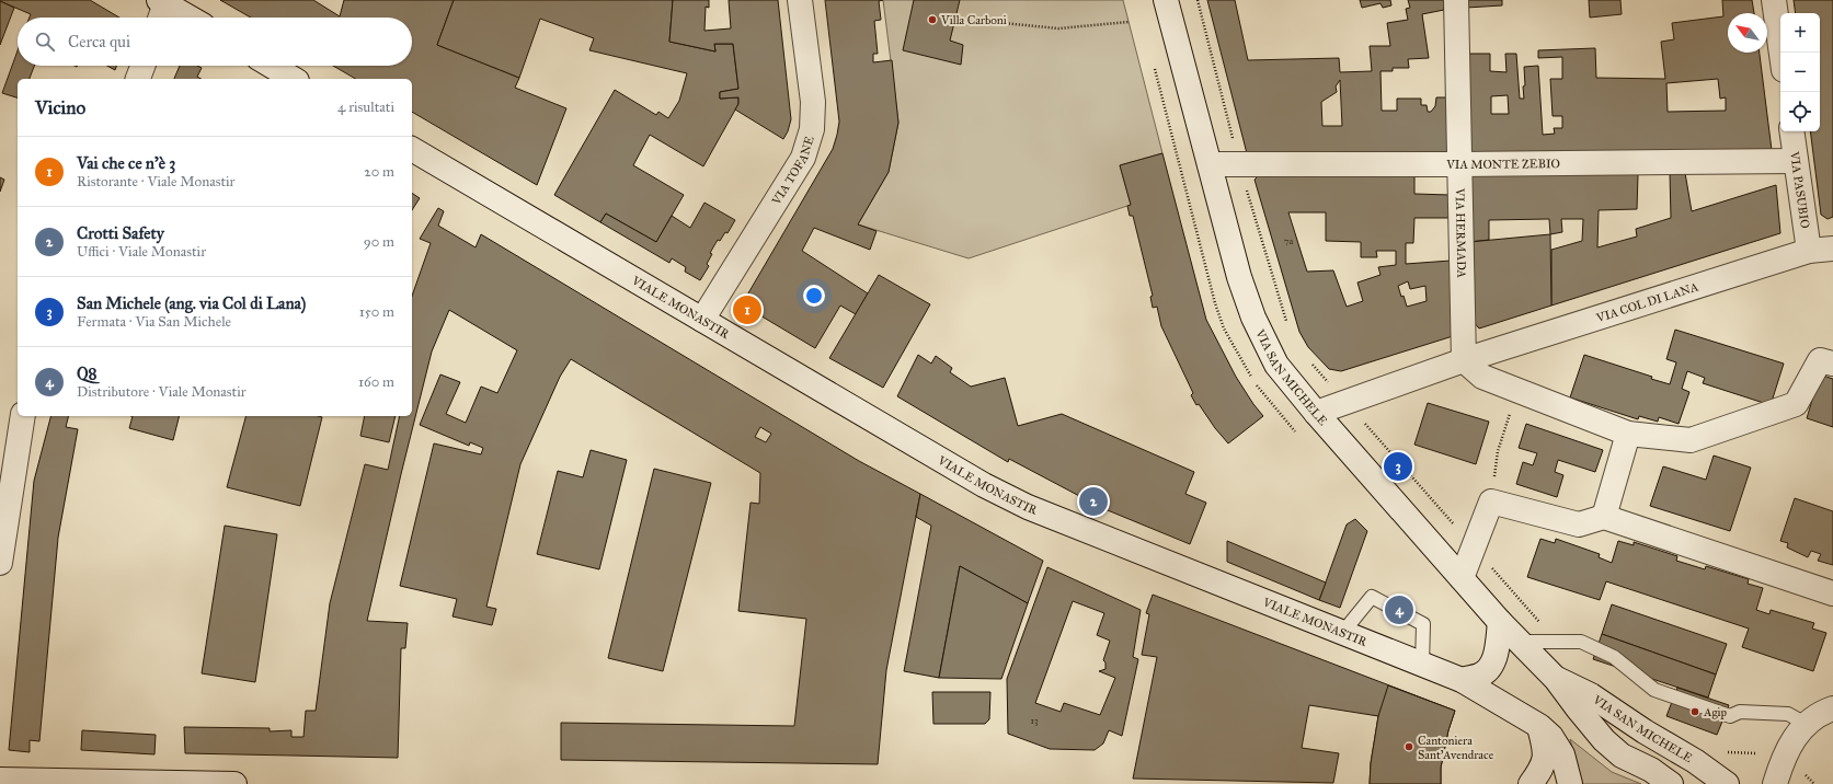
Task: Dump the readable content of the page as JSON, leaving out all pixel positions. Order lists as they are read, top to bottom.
{
  "streets": {
    "street": [
      "VIA MONTE ZEBIO",
      "VIA TOFANE",
      "VIA PASUBIO",
      "VIA HERMADA",
      "VIA COL DI LANA",
      "VIALE MONASTIR",
      "VIA SAN MICHELE"
    ]
  },
  "crossings": [
    ["VIA MONTE ZEBIO", "VIA PASUBIO"],
    ["VIA MONTE ZEBIO", "VIA HERMADA"],
    ["VIA MONTE ZEBIO", "VIA SAN MICHELE"],
    ["VIA TOFANE", "VIALE MONASTIR"],
    ["VIA PASUBIO", "VIA COL DI LANA"],
    ["VIA HERMADA", "VIA COL DI LANA"],
    ["VIA COL DI LANA", "VIA SAN MICHELE"]
  ],
  "places": ["Villa Carboni", "Agip", "Cantoniera Sant'Avendrace"],
  "house_numbers": ["7a", "13"],
  "north": "top left",
  "page": {
    "map_buttons": ["+", "−"],
    "search": "Cerca qui",
    "heading": ["Vicino", "4 risultati"],
    "list": [
      {
        "mark": "1",
        "name": "Vai che ce n'è 3",
        "note": "Ristorante · Viale Monastir",
        "value": "20 m"
      },
      {
        "mark": "2",
        "name": "Crotti Safety",
        "note": "Uffici · Viale Monastir",
        "value": "90 m"
      },
      {
        "mark": "3",
        "name": "San Michele (ang. via Col di Lana)",
        "note": "Fermata · Via San Michele",
        "value": "150 m"
      },
      {
        "mark": "4",
        "name": "Q8",
        "note": "Distributore · Viale Monastir",
        "value": "160 m"
      }
    ],
    "pins": [
      "1",
      "3",
      "2",
      "4"
    ]
  }
}
